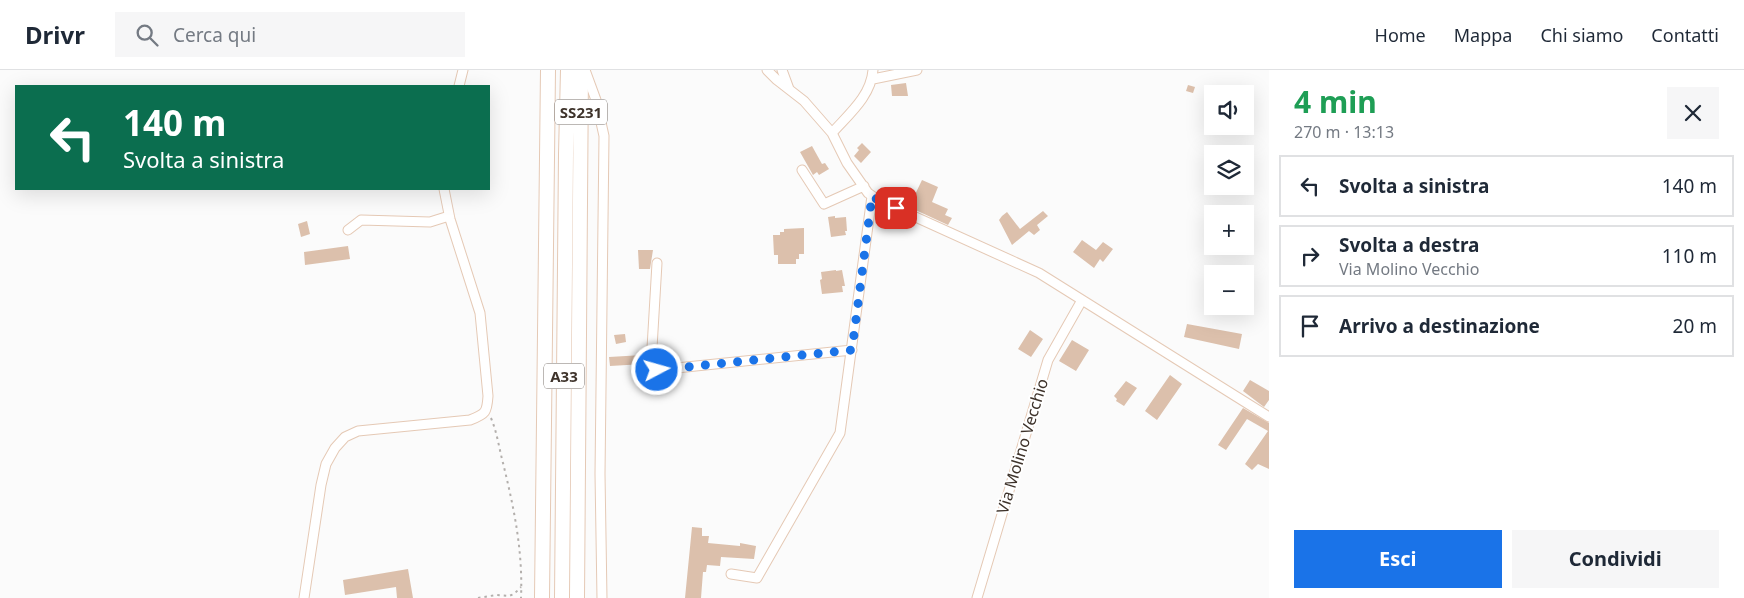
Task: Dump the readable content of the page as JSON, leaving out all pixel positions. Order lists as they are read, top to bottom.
{
  "streets": {
    "highway": ["SS231", "A33"],
    "street": ["Via Molino Vecchio"]
  },
  "crossings": [
    ["SS231", "A33"]
  ],
  "page": {
    "header": "Drivr",
    "search": "Cerca qui",
    "nav": [
      "Home",
      "Mappa",
      "Chi siamo",
      "Contatti"
    ],
    "heading": ["4 min", "270 m · 13:13"],
    "map_buttons": ["+", "−"],
    "turn": ["140 m", "Svolta a sinistra"],
    "list": [
      {
        "name": "Svolta a sinistra",
        "value": "140 m"
      },
      {
        "name": "Svolta a destra",
        "note": "Via Molino Vecchio",
        "value": "110 m"
      },
      {
        "name": "Arrivo a destinazione",
        "value": "20 m"
      }
    ],
    "buttons": ["Esci", "Condividi"]
  }
}
